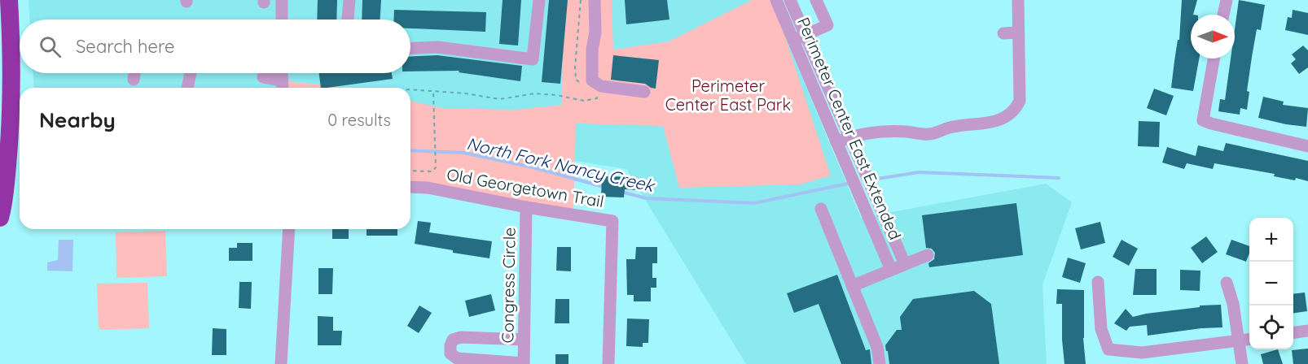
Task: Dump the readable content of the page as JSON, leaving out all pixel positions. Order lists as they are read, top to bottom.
{
  "streets": {
    "street": ["Perimeter Center East Extended", "Old Georgetown Trail", "Congress Circle"]
  },
  "crossings": [
    ["Old Georgetown Trail", "Congress Circle"]
  ],
  "water": ["North Fork Nancy Creek"],
  "parks": ["Perimeter Center East Park"],
  "north": "right",
  "page": {
    "search": "Search here",
    "heading": ["Nearby", "0 results"],
    "map_buttons": ["+", "−"]
  }
}
